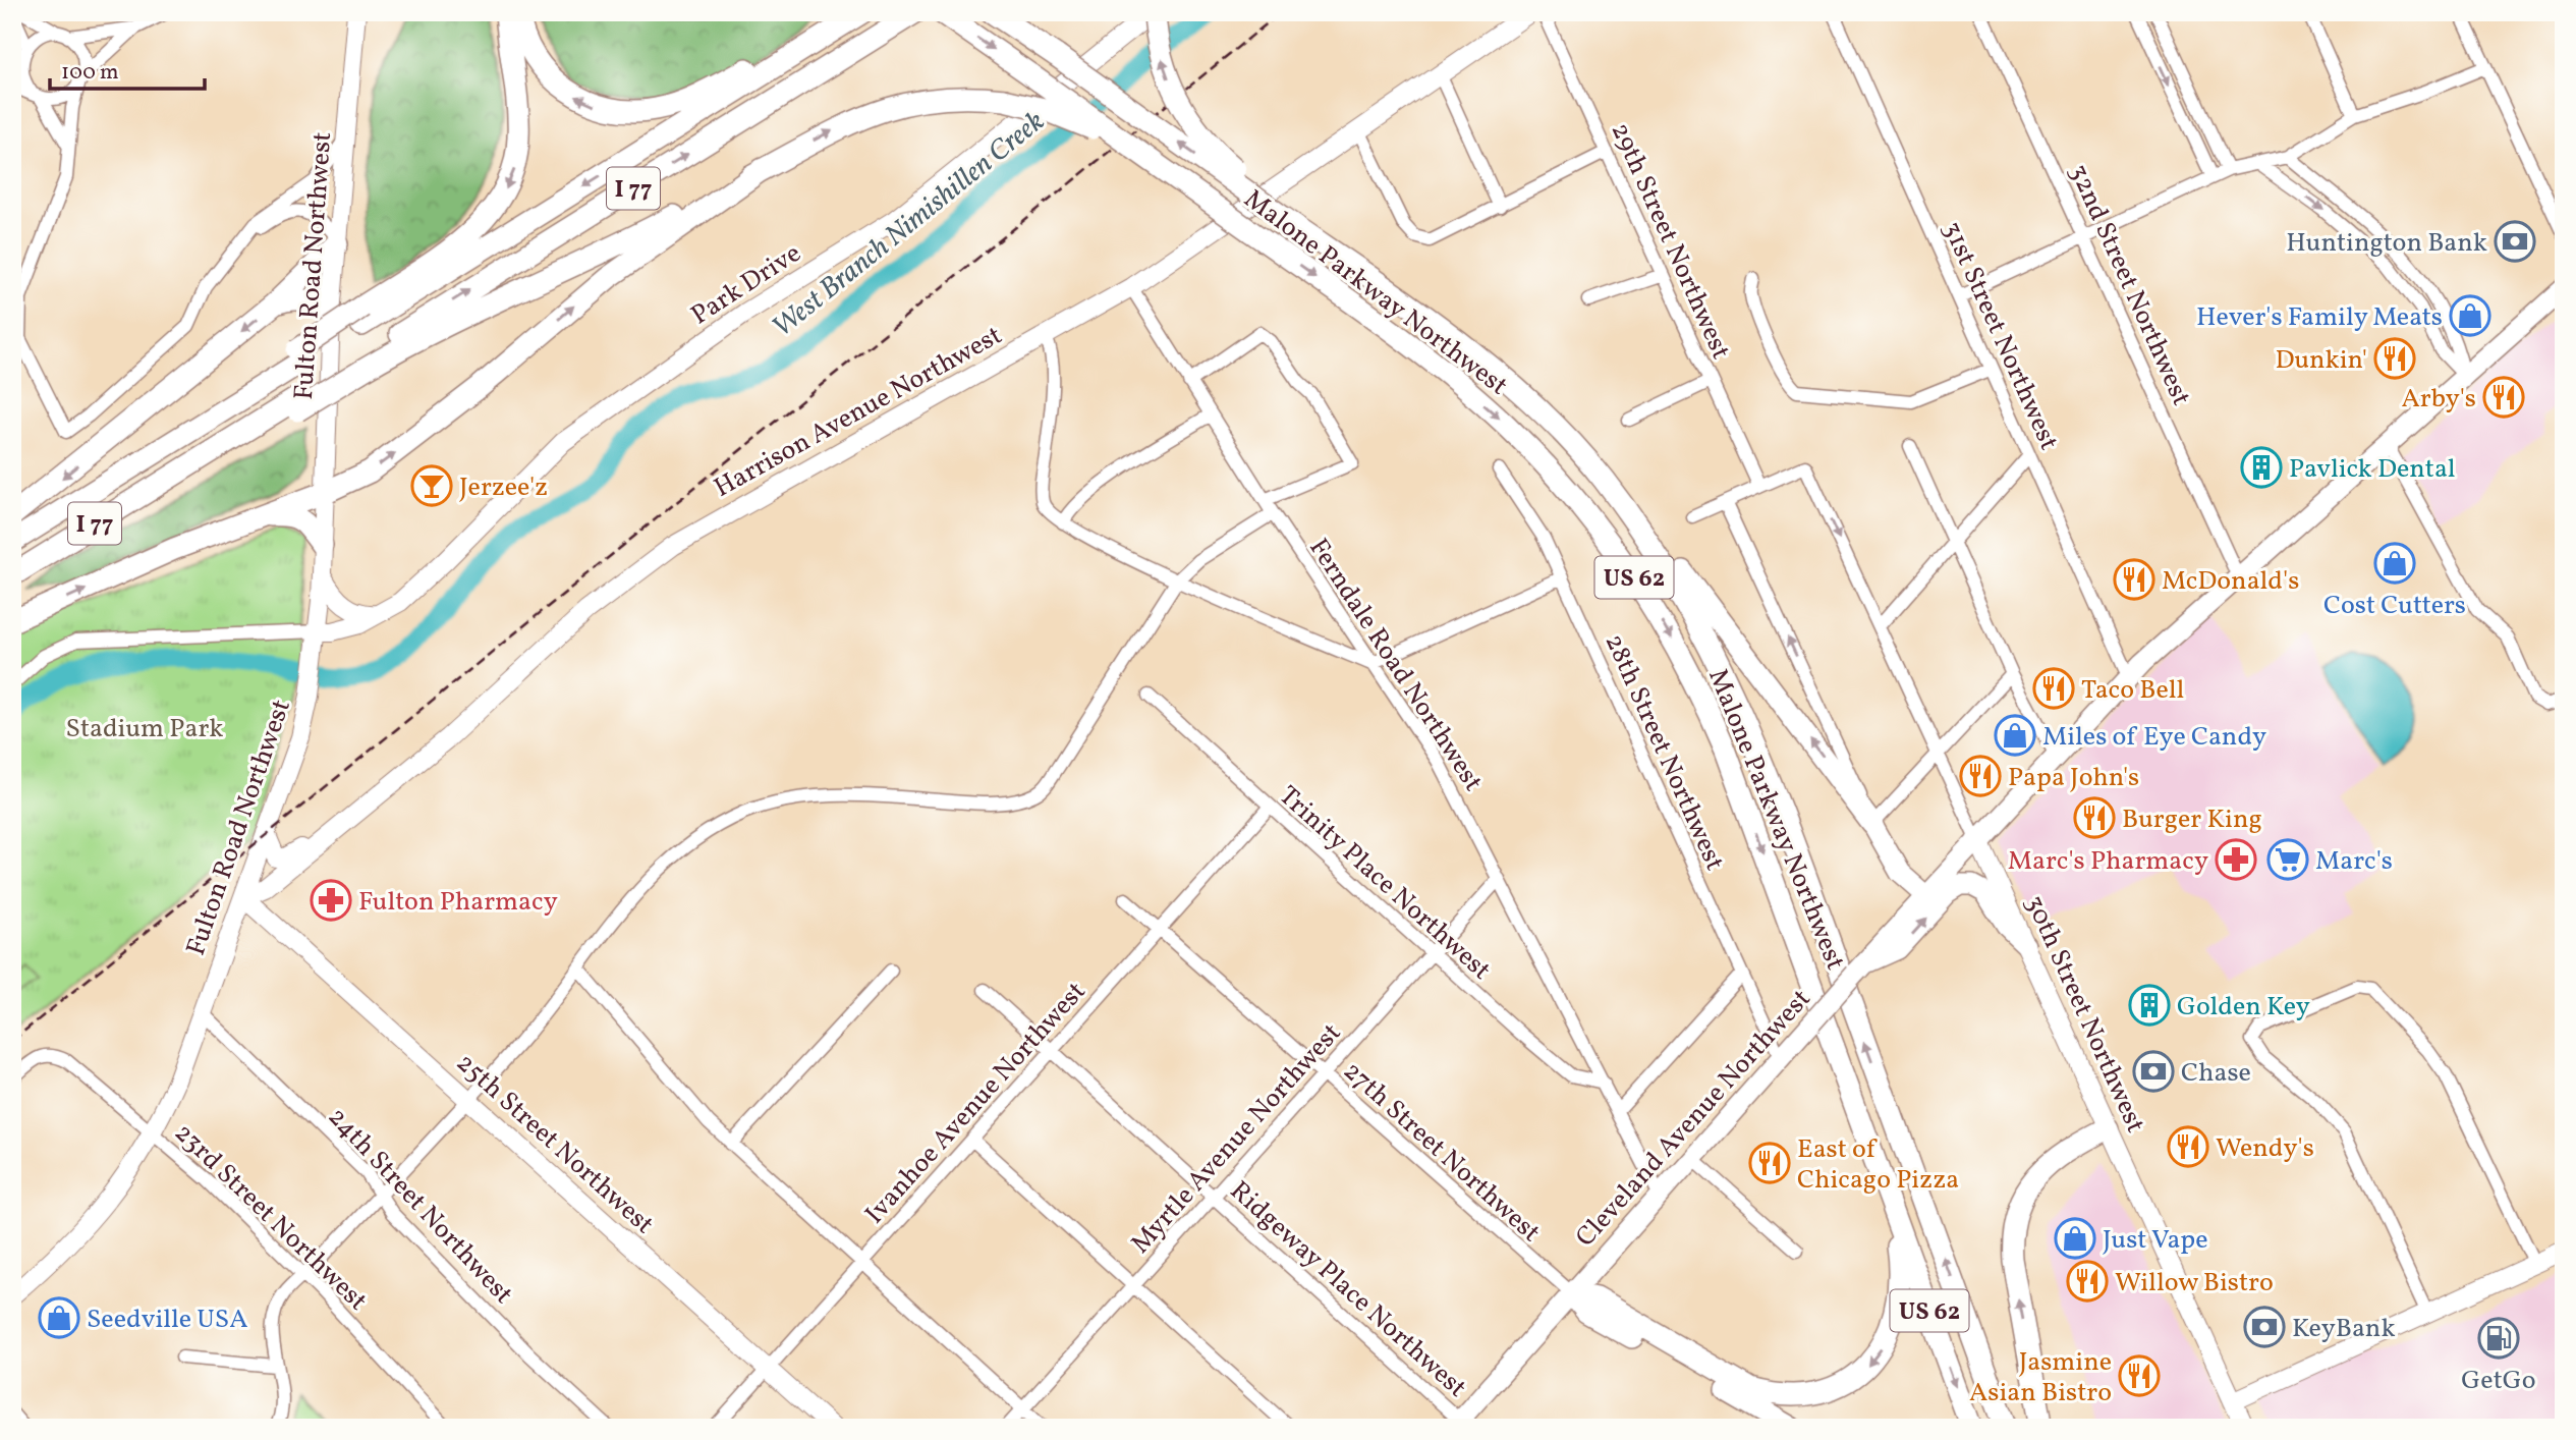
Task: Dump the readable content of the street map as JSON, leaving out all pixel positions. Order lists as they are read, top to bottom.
{
  "streets": {
    "highway": ["I 77", "Malone Parkway Northwest", "US 62"],
    "main road": [
      "Fulton Road Northwest",
      "Park Drive",
      "Harrison Avenue Northwest",
      "30th Street Northwest",
      "Cleveland Avenue Northwest",
      "25th Street Northwest"
    ],
    "street": [
      "29th Street Northwest",
      "32nd Street Northwest",
      "31st Street Northwest",
      "Ferndale Road Northwest",
      "28th Street Northwest",
      "Trinity Place Northwest",
      "Ivanhoe Avenue Northwest",
      "Myrtle Avenue Northwest",
      "27th Street Northwest",
      "24th Street Northwest",
      "23rd Street Northwest",
      "Ridgeway Place Northwest"
    ]
  },
  "crossings": [
    ["29th Street Northwest", "30th Street Northwest"],
    ["Fulton Road Northwest", "Park Drive"],
    ["Fulton Road Northwest", "Harrison Avenue Northwest"],
    ["Fulton Road Northwest", "25th Street Northwest"],
    ["Fulton Road Northwest", "24th Street Northwest"],
    ["Fulton Road Northwest", "23rd Street Northwest"],
    ["32nd Street Northwest", "Cleveland Avenue Northwest"],
    ["31st Street Northwest", "Cleveland Avenue Northwest"],
    ["Harrison Avenue Northwest", "Ferndale Road Northwest"],
    ["Harrison Avenue Northwest", "25th Street Northwest"],
    ["Ferndale Road Northwest", "Trinity Place Northwest"],
    ["Ferndale Road Northwest", "Cleveland Avenue Northwest"],
    ["Ferndale Road Northwest", "Myrtle Avenue Northwest"],
    ["28th Street Northwest", "Cleveland Avenue Northwest"],
    ["Trinity Place Northwest", "Ivanhoe Avenue Northwest"],
    ["Trinity Place Northwest", "Myrtle Avenue Northwest"],
    ["30th Street Northwest", "Cleveland Avenue Northwest"],
    ["Ivanhoe Avenue Northwest", "25th Street Northwest"],
    ["Ivanhoe Avenue Northwest", "27th Street Northwest"],
    ["Ivanhoe Avenue Northwest", "Ridgeway Place Northwest"],
    ["Cleveland Avenue Northwest", "27th Street Northwest"],
    ["Cleveland Avenue Northwest", "Ridgeway Place Northwest"],
    ["Myrtle Avenue Northwest", "27th Street Northwest"],
    ["Myrtle Avenue Northwest", "Ridgeway Place Northwest"]
  ],
  "water": ["West Branch Nimishillen Creek"],
  "parks": ["Stadium Park"],
  "places": {
    "bank": ["Huntington Bank", "Chase", "KeyBank"],
    "shop": [
      "Hever's Family Meats",
      "Cost Cutters",
      "Miles of Eye Candy",
      "Just Vape",
      "Seedville USA"
    ],
    "restaurant": [
      "Dunkin'",
      "Arby's",
      "McDonald's",
      "Taco Bell",
      "Papa John's",
      "Burger King",
      "Wendy's",
      "East of Chicago Pizza",
      "Willow Bistro",
      "Jasmine Asian Bistro"
    ],
    "building": ["Pavlick Dental", "Golden Key"],
    "bar": ["Jerzee'z"],
    "pharmacy": ["Marc's Pharmacy", "Fulton Pharmacy"],
    "supermarket": ["Marc's"],
    "fuel station": ["GetGo"]
  },
  "scale_bar": "100 m"
}
